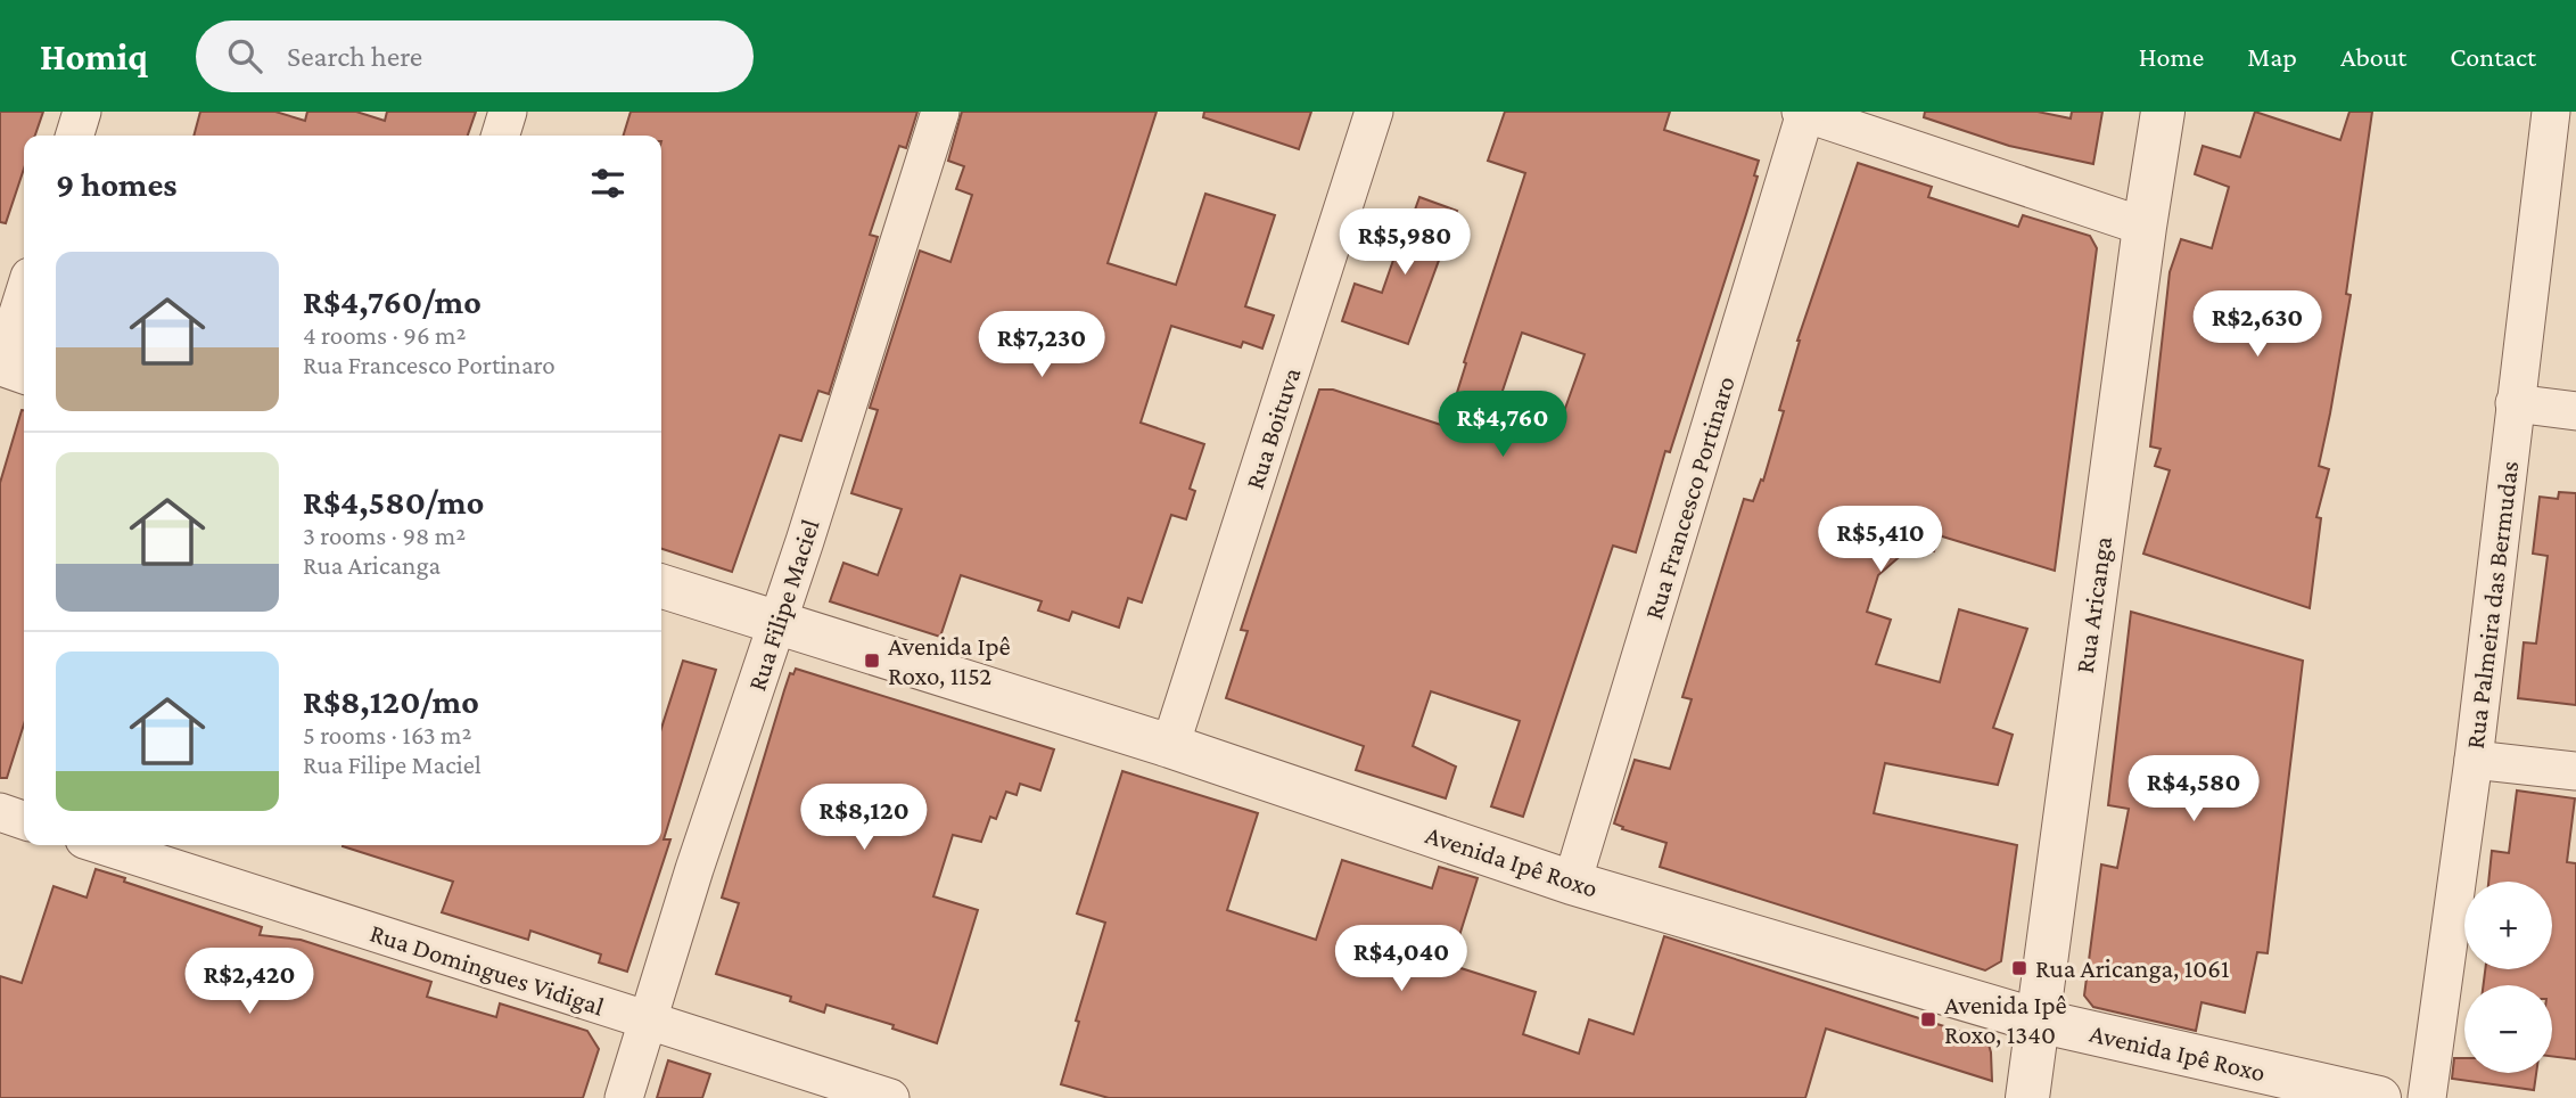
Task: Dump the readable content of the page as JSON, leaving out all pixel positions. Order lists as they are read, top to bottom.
{
  "streets": {
    "street": [
      "Rua Boituva",
      "Rua Francesco Portinaro",
      "Rua Filipe Maciel",
      "Rua Aricanga",
      "Rua Palmeira das Bermudas",
      "Avenida Ipê Roxo",
      "Rua Domingues Vidigal"
    ]
  },
  "crossings": [
    ["Rua Boituva", "Avenida Ipê Roxo"],
    ["Rua Francesco Portinaro", "Avenida Ipê Roxo"],
    ["Rua Filipe Maciel", "Avenida Ipê Roxo"],
    ["Rua Filipe Maciel", "Rua Domingues Vidigal"],
    ["Rua Aricanga", "Avenida Ipê Roxo"]
  ],
  "places": {
    "transit": ["Avenida Ipê Roxo, 1152", "Rua Aricanga, 1061", "Avenida Ipê Roxo, 1340"]
  },
  "page": {
    "header": "Homiq",
    "search": "Search here",
    "nav": [
      "Home",
      "Map",
      "About",
      "Contact"
    ],
    "heading": "9 homes",
    "price": [
      "R$5,980",
      "R$2,630",
      "R$7,230",
      "R$4,760",
      "R$5,410",
      "R$4,580",
      "R$8,120",
      "R$4,040",
      "R$2,420"
    ],
    "list": [
      {
        "name": "R$4,760/mo",
        "note": "4 rooms · 96 m² · Rua Francesco Portinaro"
      },
      {
        "name": "R$4,580/mo",
        "note": "3 rooms · 98 m² · Rua Aricanga"
      },
      {
        "name": "R$8,120/mo",
        "note": "5 rooms · 163 m² · Rua Filipe Maciel"
      }
    ],
    "map_buttons": ["+", "−"]
  }
}
